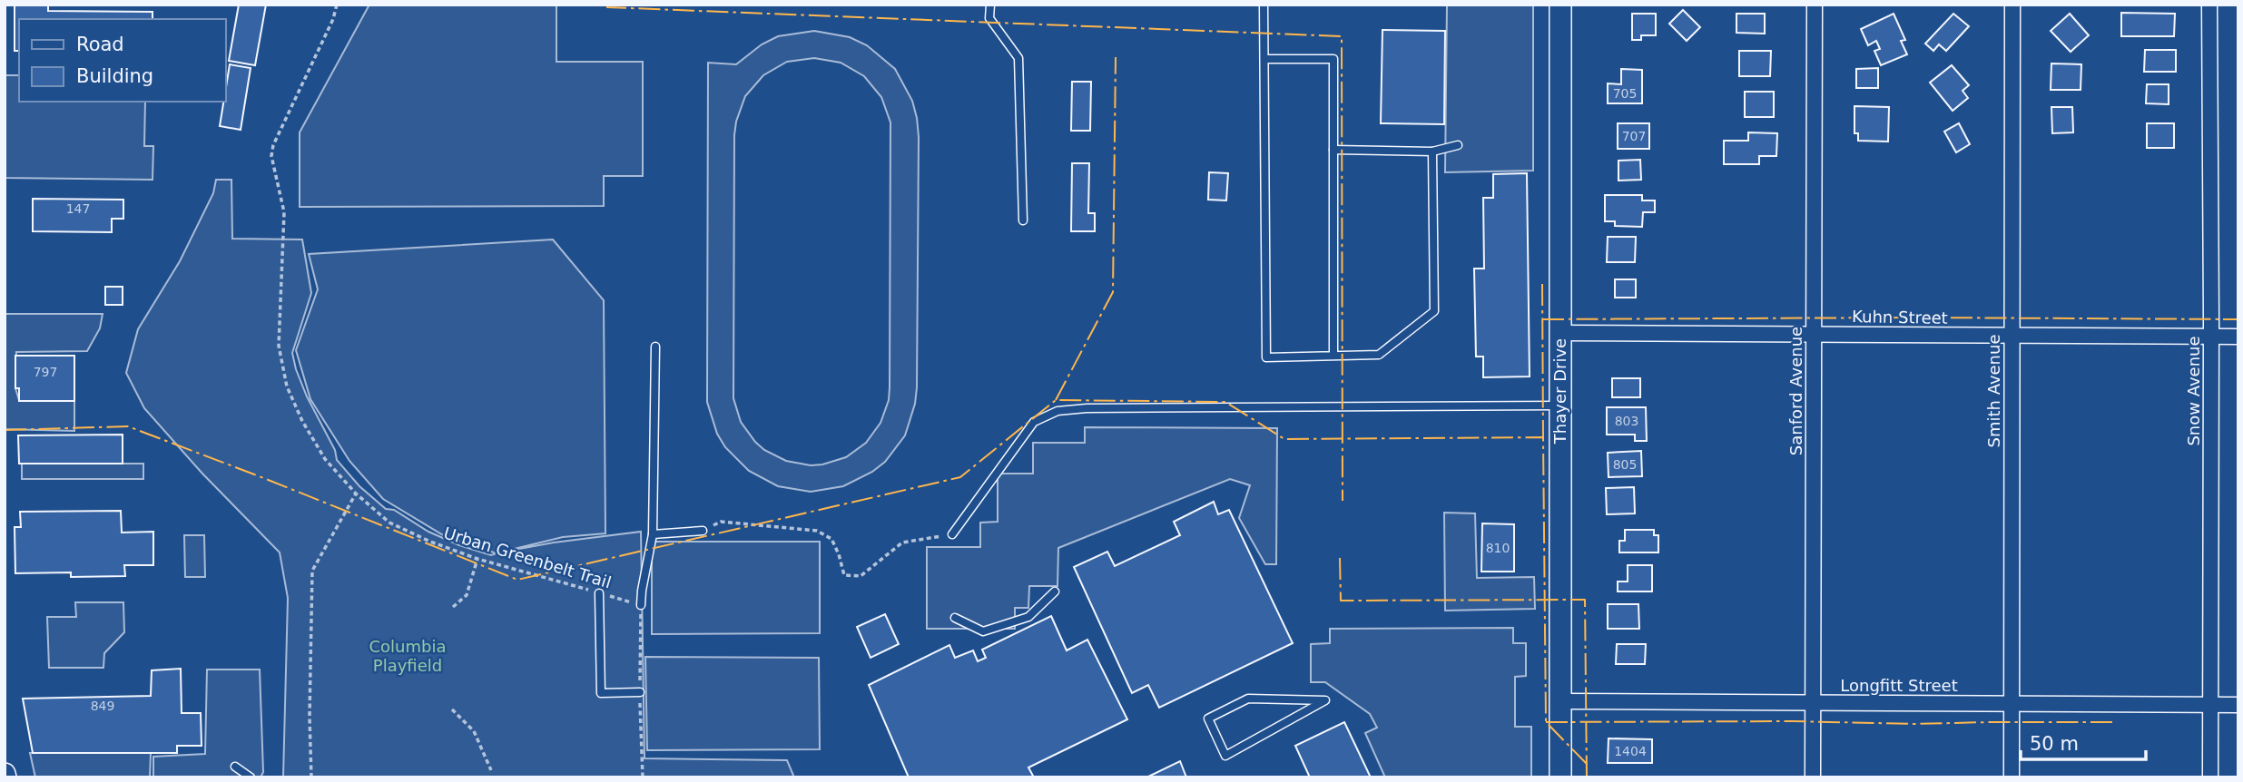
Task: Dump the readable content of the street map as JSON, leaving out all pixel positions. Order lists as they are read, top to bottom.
{
  "streets": {
    "street": [
      "Kuhn Street",
      "Thayer Drive",
      "Sanford Avenue",
      "Smith Avenue",
      "Snow Avenue",
      "Longfitt Street"
    ],
    "path": ["Urban Greenbelt Trail"]
  },
  "crossings": [
    ["Kuhn Street", "Thayer Drive"],
    ["Kuhn Street", "Sanford Avenue"],
    ["Kuhn Street", "Smith Avenue"],
    ["Kuhn Street", "Snow Avenue"],
    ["Thayer Drive", "Longfitt Street"],
    ["Sanford Avenue", "Longfitt Street"],
    ["Smith Avenue", "Longfitt Street"],
    ["Snow Avenue", "Longfitt Street"]
  ],
  "parks": ["Columbia Playfield"],
  "house_numbers": [
    "705",
    "707",
    "147",
    "797",
    "803",
    "805",
    "810",
    "849",
    "1404"
  ],
  "legend": ["Road", "Building"],
  "scale_bar": "50 m"
}
